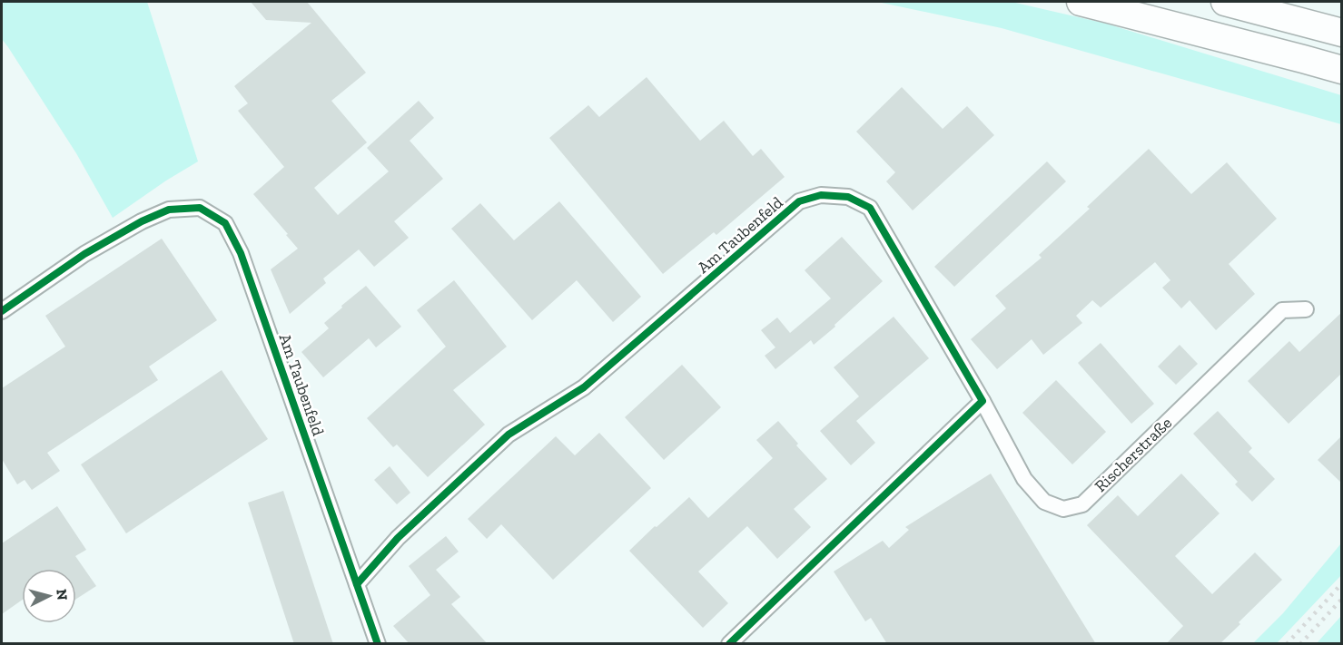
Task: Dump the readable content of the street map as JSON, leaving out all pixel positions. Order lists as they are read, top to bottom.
{
  "streets": {
    "street": ["Am Taubenfeld", "Rischerstraße"]
  },
  "crossings": [
    ["Am Taubenfeld", "Rischerstraße"]
  ],
  "north": "right"
}
